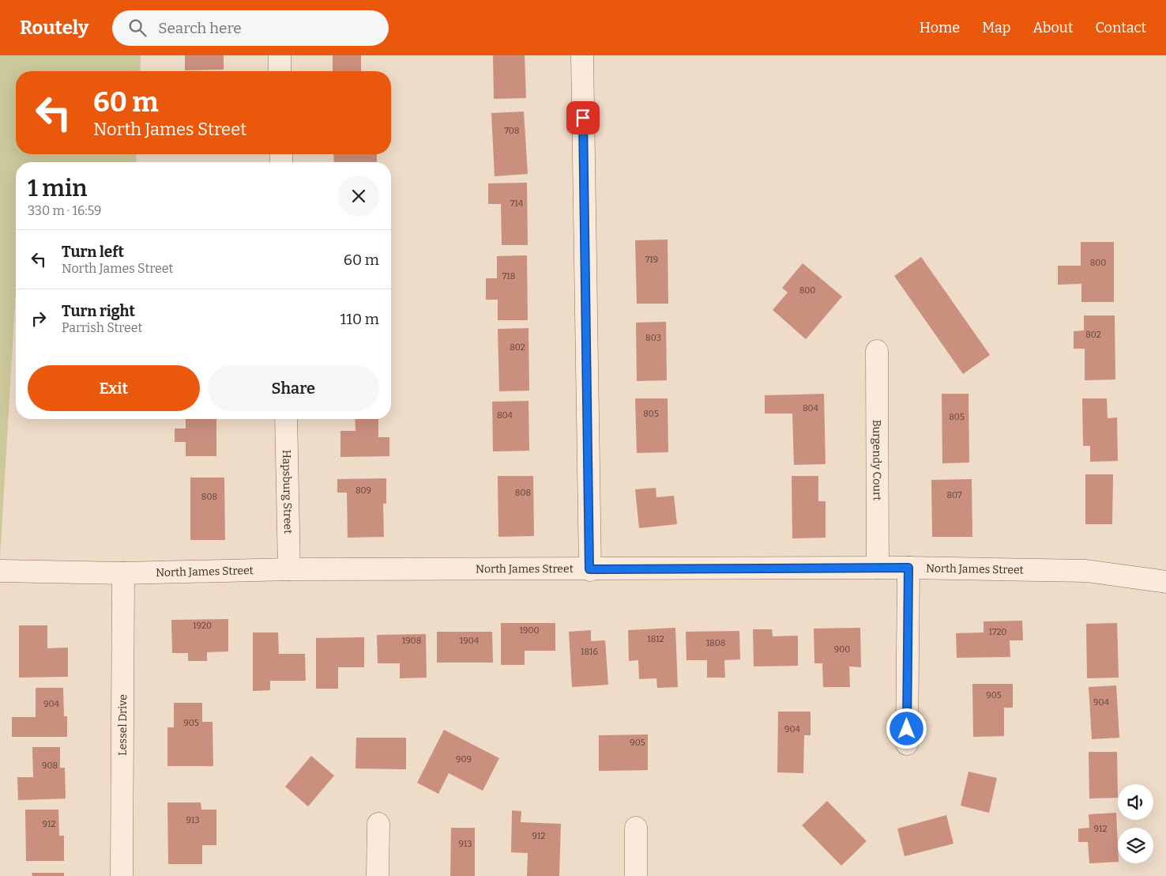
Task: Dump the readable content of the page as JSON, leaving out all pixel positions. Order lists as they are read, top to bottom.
{
  "streets": {
    "street": [
      "Burgendy Court",
      "Hapsburg Street",
      "North James Street",
      "Lessel Drive"
    ]
  },
  "crossings": [
    ["Burgendy Court", "North James Street"],
    ["Hapsburg Street", "North James Street"],
    ["North James Street", "Lessel Drive"]
  ],
  "house_numbers": [
    "708",
    "714",
    "719",
    "800",
    "718",
    "800",
    "802",
    "803",
    "802",
    "804",
    "805",
    "804",
    "805",
    "809",
    "808",
    "807",
    "808",
    "1920",
    "1900",
    "1720",
    "1812",
    "1908",
    "1904",
    "1808",
    "900",
    "1816",
    "905",
    "904",
    "904",
    "905",
    "904",
    "905",
    "909",
    "908",
    "913",
    "912",
    "912",
    "912",
    "913"
  ],
  "page": {
    "header": "Routely",
    "search": "Search here",
    "nav": [
      "Home",
      "Map",
      "About",
      "Contact"
    ],
    "turn": ["60 m", "North James Street"],
    "heading": ["1 min", "330 m · 16:59"],
    "list": [
      {
        "name": "Turn left",
        "note": "North James Street",
        "value": "60 m"
      },
      {
        "name": "Turn right",
        "note": "Parrish Street",
        "value": "110 m"
      }
    ],
    "buttons": ["Exit", "Share"]
  }
}
